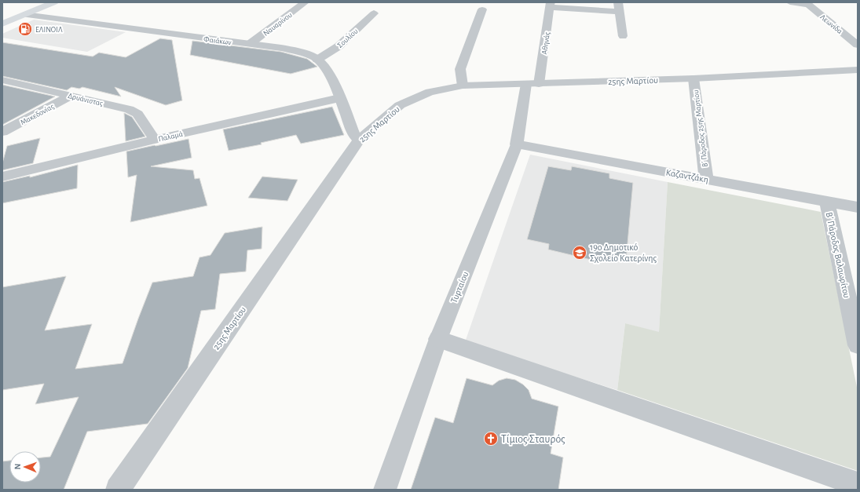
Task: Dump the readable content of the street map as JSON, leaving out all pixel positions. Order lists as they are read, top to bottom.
{
  "streets": {
    "street": [
      "Ναυαρίνου",
      "Λεωνίδα",
      "Σουλίου",
      "Φαιάκων",
      "Αθηνάς",
      "25ης Μαρτίου",
      "Δρυάνιστας",
      "Μακεδονίας",
      "Β΄ Πάροδος 25ης Μαρτίου",
      "Παλαμά",
      "Καζαντζάκη",
      "Β΄ Πάροδος Βαλαωρίτου",
      "Τυρταίου"
    ]
  },
  "crossings": [
    ["Ναυαρίνου", "Φαιάκων"],
    ["Σουλίου", "Φαιάκων"],
    ["Φαιάκων", "25ης Μαρτίου"],
    ["Φαιάκων", "Παλαμά"],
    ["Αθηνάς", "25ης Μαρτίου"],
    ["Αθηνάς", "Τυρταίου"],
    ["25ης Μαρτίου", "Β΄ Πάροδος 25ης Μαρτίου"],
    ["25ης Μαρτίου", "Τυρταίου"],
    ["Δρυάνιστας", "Μακεδονίας"],
    ["Δρυάνιστας", "Παλαμά"],
    ["Β΄ Πάροδος 25ης Μαρτίου", "Καζαντζάκη"],
    ["Καζαντζάκη", "Β΄ Πάροδος Βαλαωρίτου"],
    ["Καζαντζάκη", "Τυρταίου"]
  ],
  "places": {
    "fuel station": ["ΕΛΙΝΟΙΛ"],
    "school or university": ["19ο Δημοτικό Σχολείο Κατερίνης"],
    "church": ["Τίμιος Σταυρός"]
  },
  "north": "left"
}
